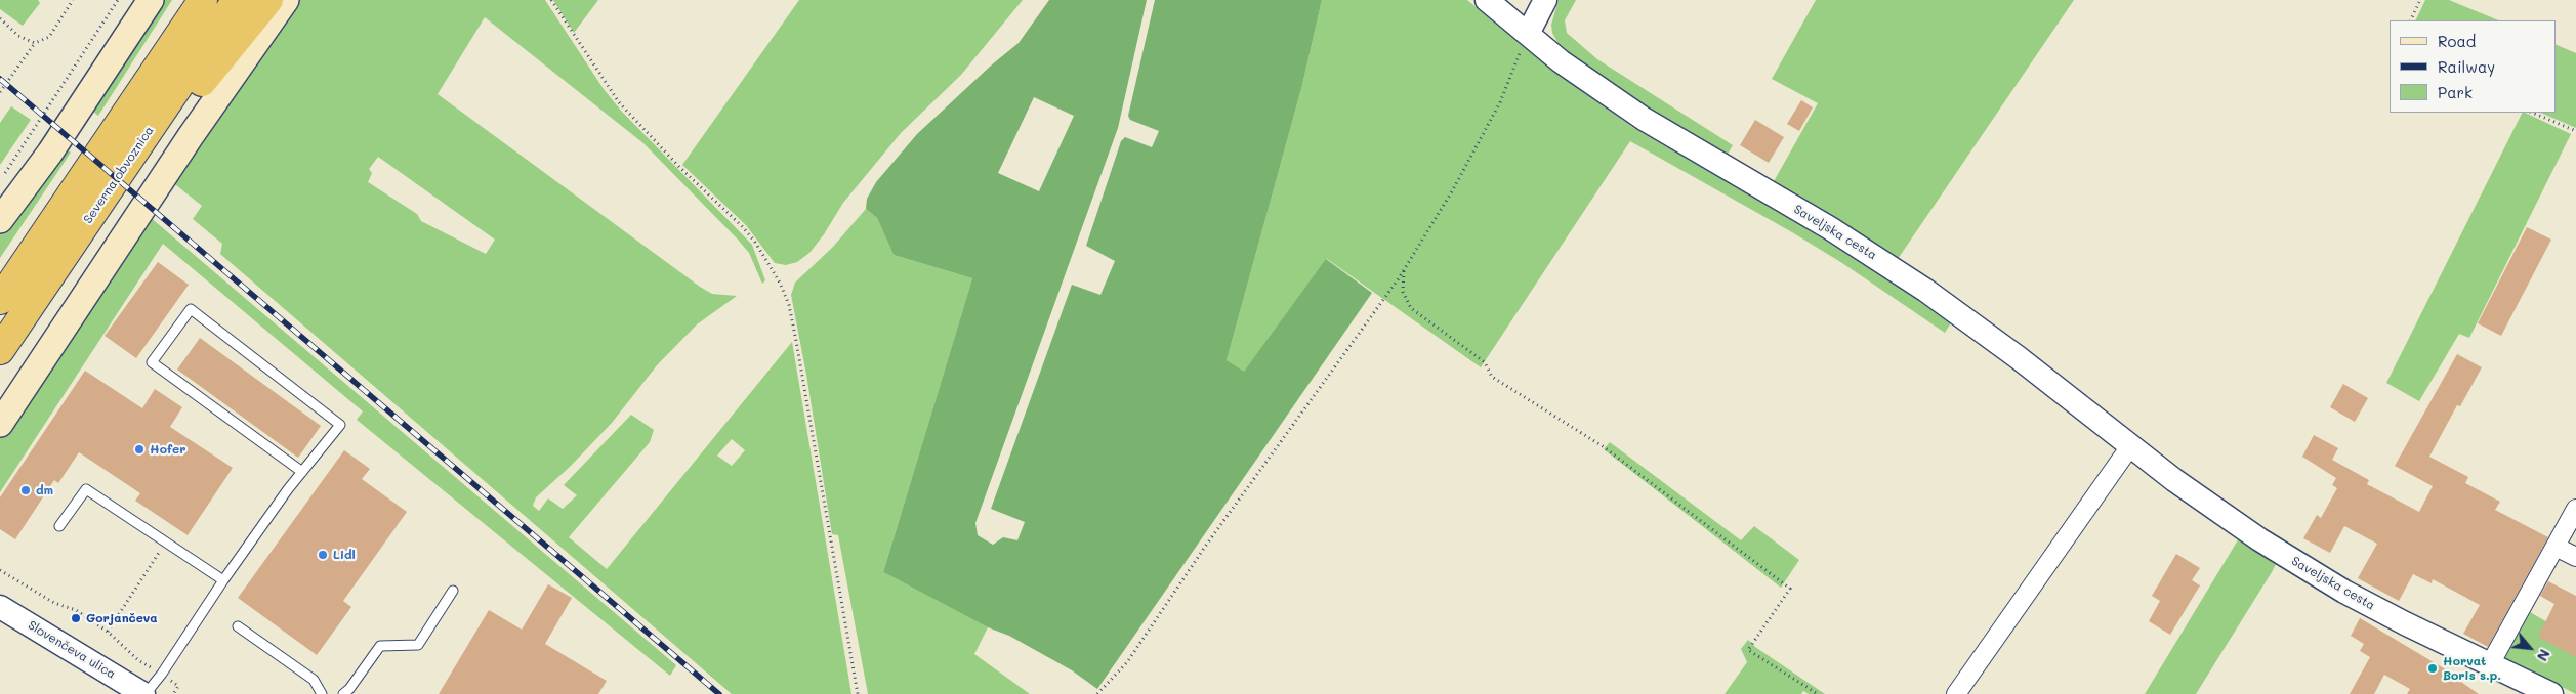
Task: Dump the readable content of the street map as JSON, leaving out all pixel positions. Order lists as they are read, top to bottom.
{
  "streets": {
    "highway": ["Severna obvoznica"],
    "street": ["Saveljska cesta", "Slovenčeva ulica"]
  },
  "places": [
    "Hofer",
    "dm",
    "Lidl",
    "Gorjančeva",
    "Horvat Boris s.p."
  ],
  "legend": ["Road", "Railway", "Park"],
  "north": "bottom right"
}
